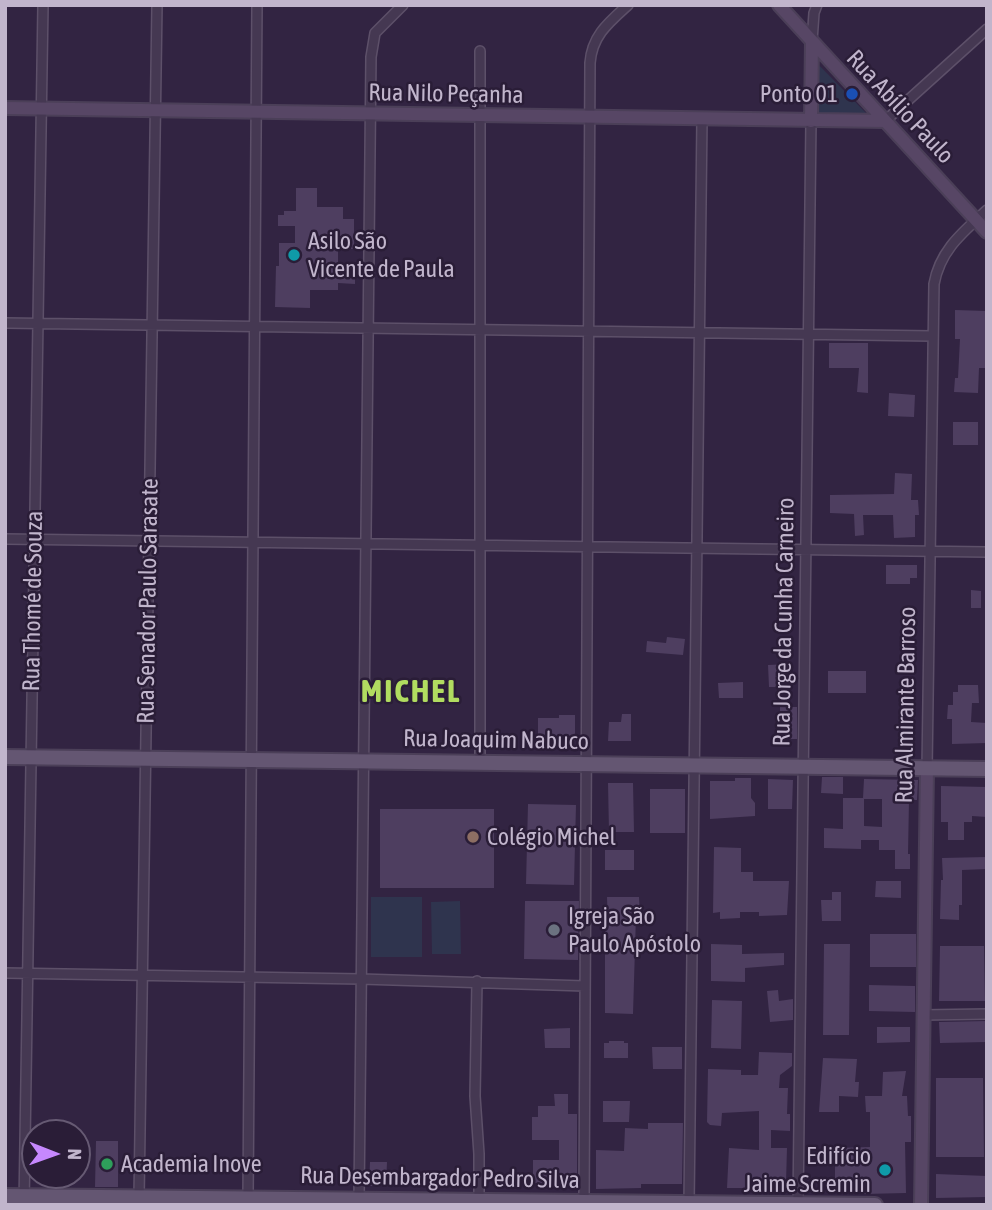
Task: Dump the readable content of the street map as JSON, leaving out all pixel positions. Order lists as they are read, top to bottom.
{
  "streets": {
    "main road": ["Rua Joaquim Nabuco", "Rua Desembargador Pedro Silva"],
    "street": [
      "Rua Nilo Peçanha",
      "Rua Abílio Paulo",
      "Rua Thomé de Souza",
      "Rua Senador Paulo Sarasate",
      "Rua Jorge da Cunha Carneiro",
      "Rua Almirante Barroso"
    ]
  },
  "crossings": [
    ["Rua Nilo Peçanha", "Rua Abílio Paulo"],
    ["Rua Nilo Peçanha", "Rua Thomé de Souza"],
    ["Rua Nilo Peçanha", "Rua Senador Paulo Sarasate"],
    ["Rua Nilo Peçanha", "Rua Jorge da Cunha Carneiro"],
    ["Rua Abílio Paulo", "Rua Jorge da Cunha Carneiro"],
    ["Rua Abílio Paulo", "Rua Almirante Barroso"],
    ["Rua Thomé de Souza", "Rua Joaquim Nabuco"],
    ["Rua Thomé de Souza", "Rua Desembargador Pedro Silva"],
    ["Rua Senador Paulo Sarasate", "Rua Joaquim Nabuco"],
    ["Rua Senador Paulo Sarasate", "Rua Desembargador Pedro Silva"],
    ["Rua Jorge da Cunha Carneiro", "Rua Joaquim Nabuco"],
    ["Rua Jorge da Cunha Carneiro", "Rua Desembargador Pedro Silva"],
    ["Rua Almirante Barroso", "Rua Joaquim Nabuco"]
  ],
  "districts": ["MICHEL"],
  "places": [
    "Ponto 01",
    "Asilo São Vicente de Paula",
    "Colégio Michel",
    "Igreja São Paulo Apóstolo",
    "Academia Inove",
    "Edifício Jaime Scremin"
  ],
  "north": "right"
}
